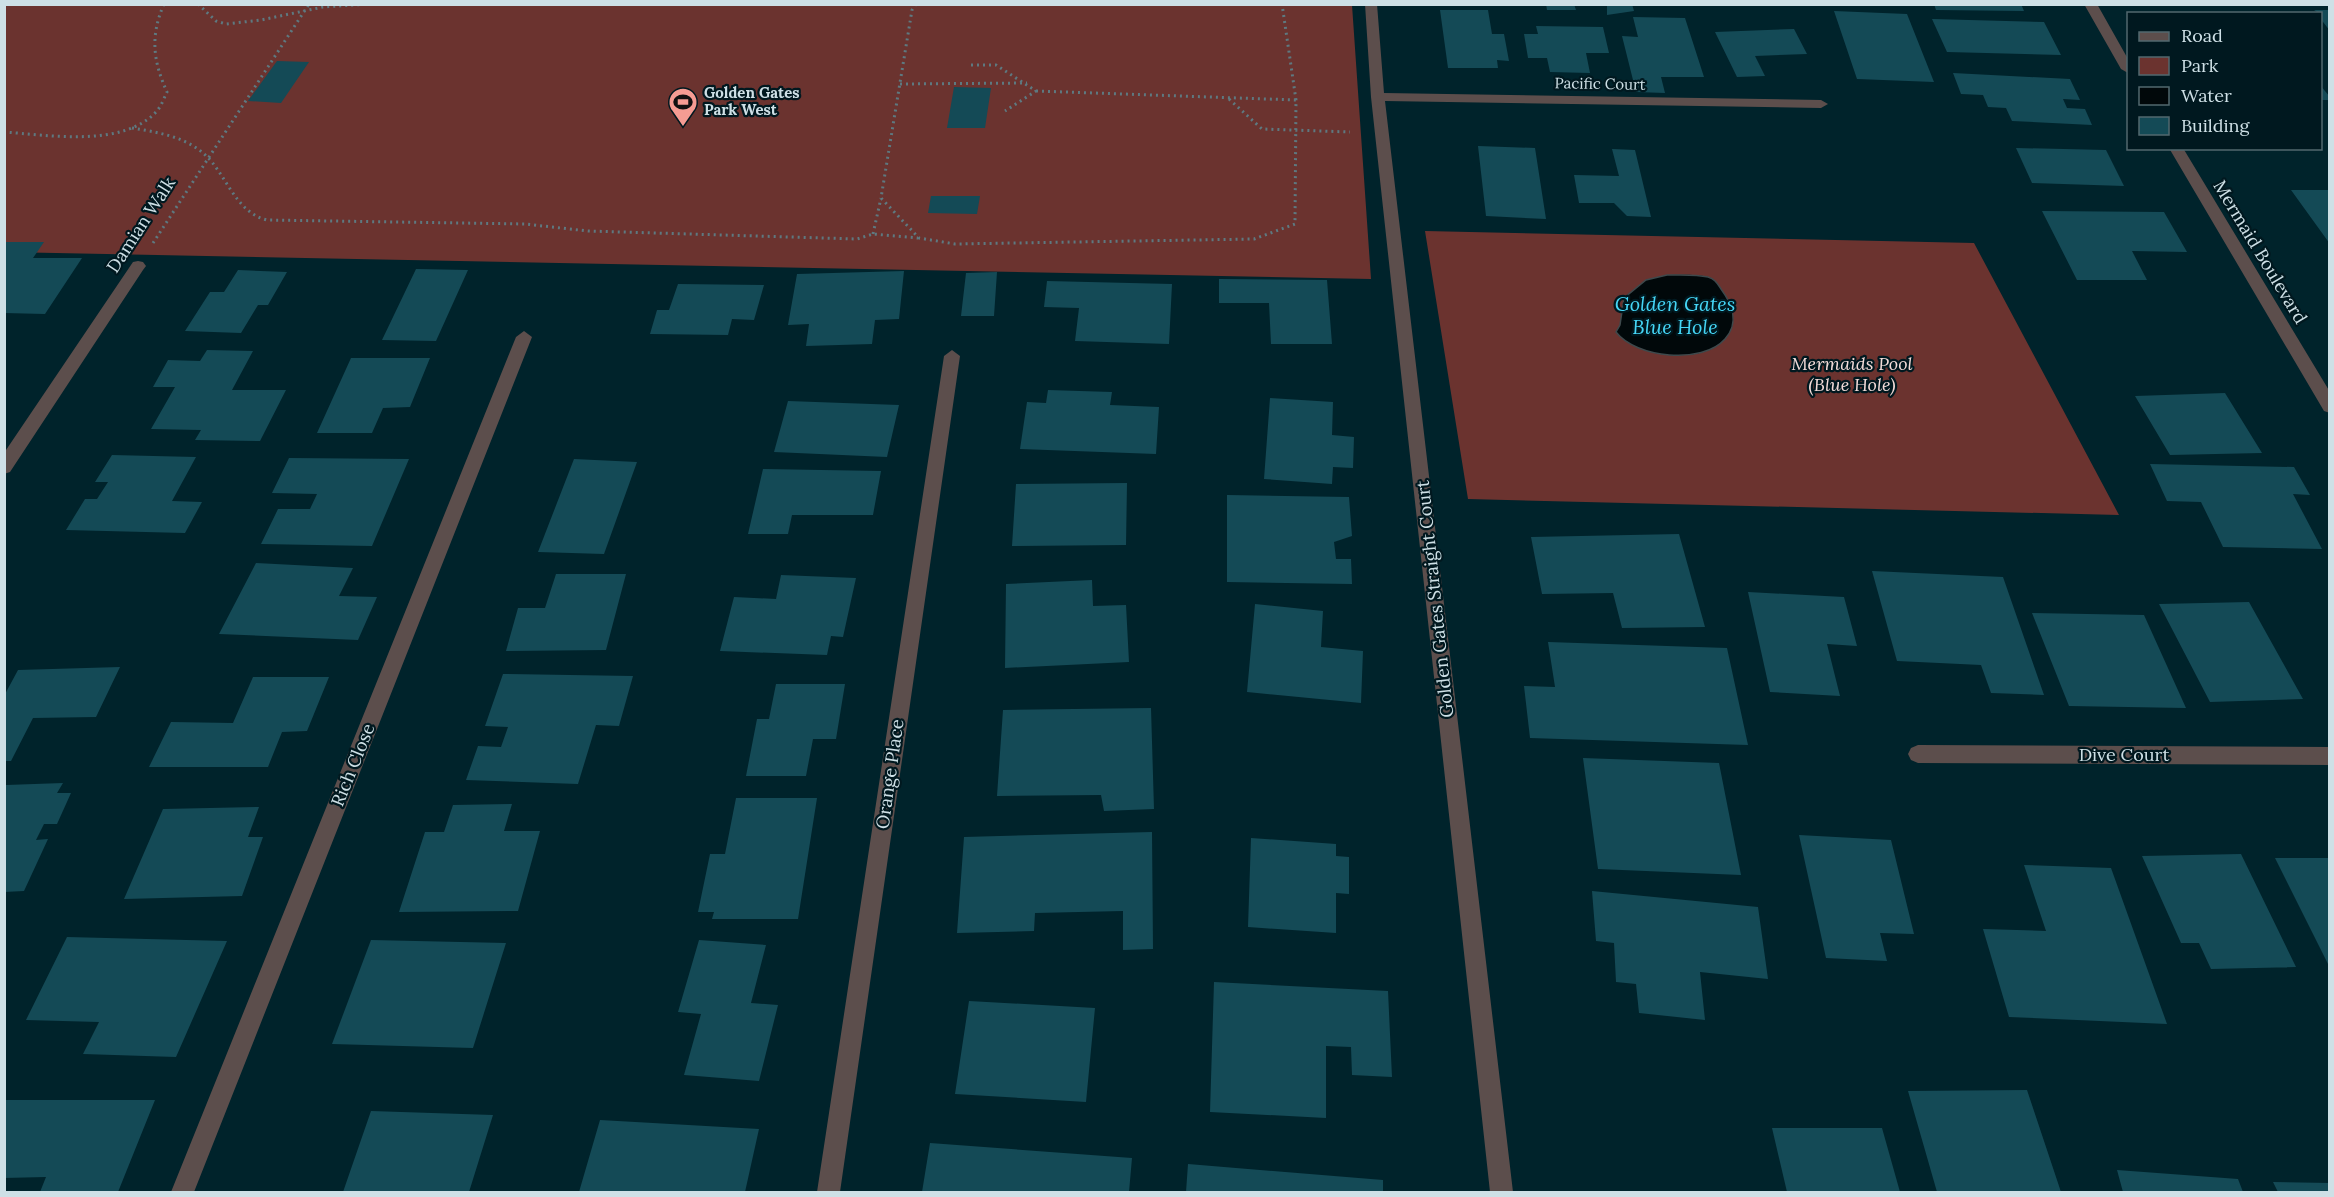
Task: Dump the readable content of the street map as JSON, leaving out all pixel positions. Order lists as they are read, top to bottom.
{
  "streets": {
    "street": [
      "Pacific Court",
      "Damian Walk",
      "Mermaid Boulevard",
      "Golden Gates Straight Court",
      "Dive Court",
      "Rich Close",
      "Orange Place"
    ]
  },
  "crossings": [
    ["Pacific Court", "Golden Gates Straight Court"]
  ],
  "water": ["Golden Gates Blue Hole"],
  "parks": ["Mermaids Pool (Blue Hole)"],
  "places": {
    "sports": ["Golden Gates Park West"]
  },
  "legend": [
    "Road",
    "Park",
    "Water",
    "Building"
  ]
}
